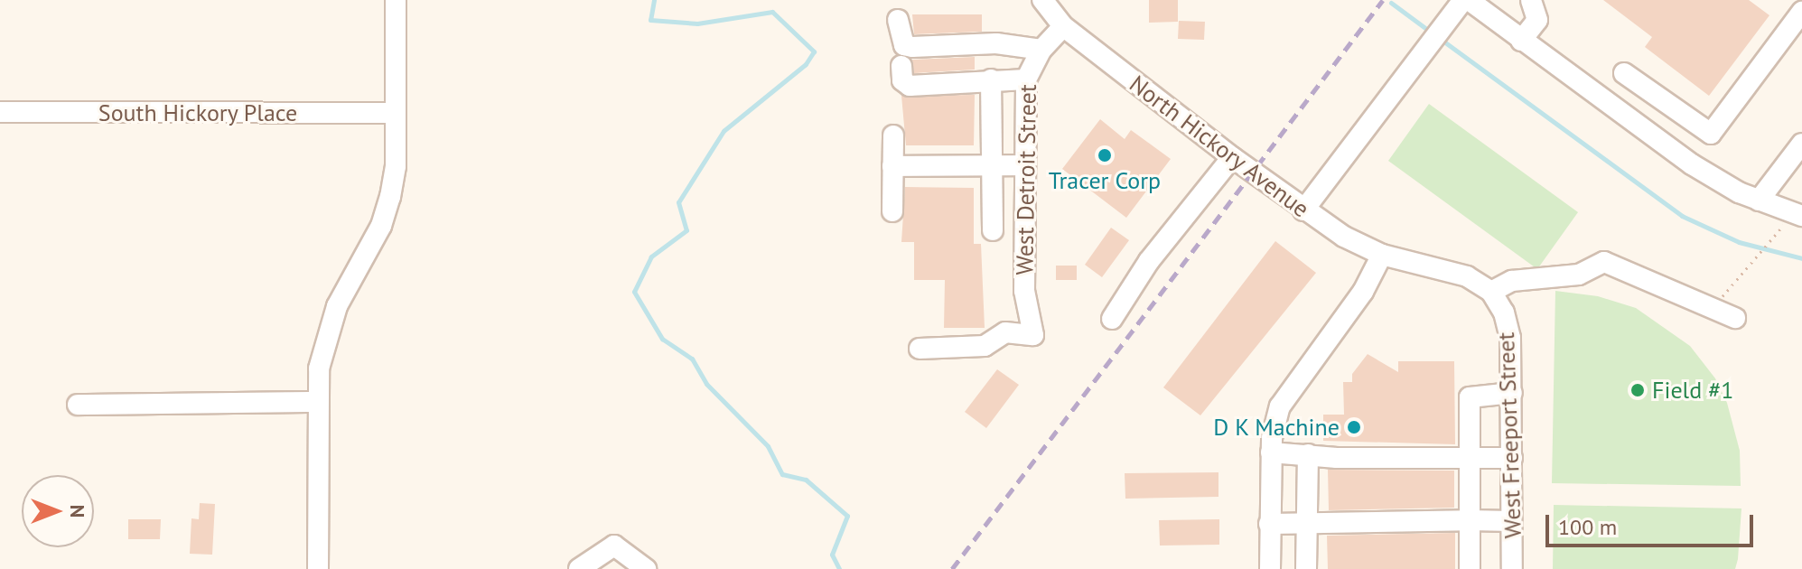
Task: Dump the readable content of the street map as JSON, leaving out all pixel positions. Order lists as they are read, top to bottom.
{
  "streets": {
    "street": [
      "South Hickory Place",
      "North Hickory Avenue",
      "West Detroit Street",
      "West Freeport Street"
    ]
  },
  "crossings": [
    ["North Hickory Avenue", "West Detroit Street"]
  ],
  "places": ["Tracer Corp", "Field #1", "D K Machine"],
  "scale_bar": "100 m",
  "north": "right"
}
